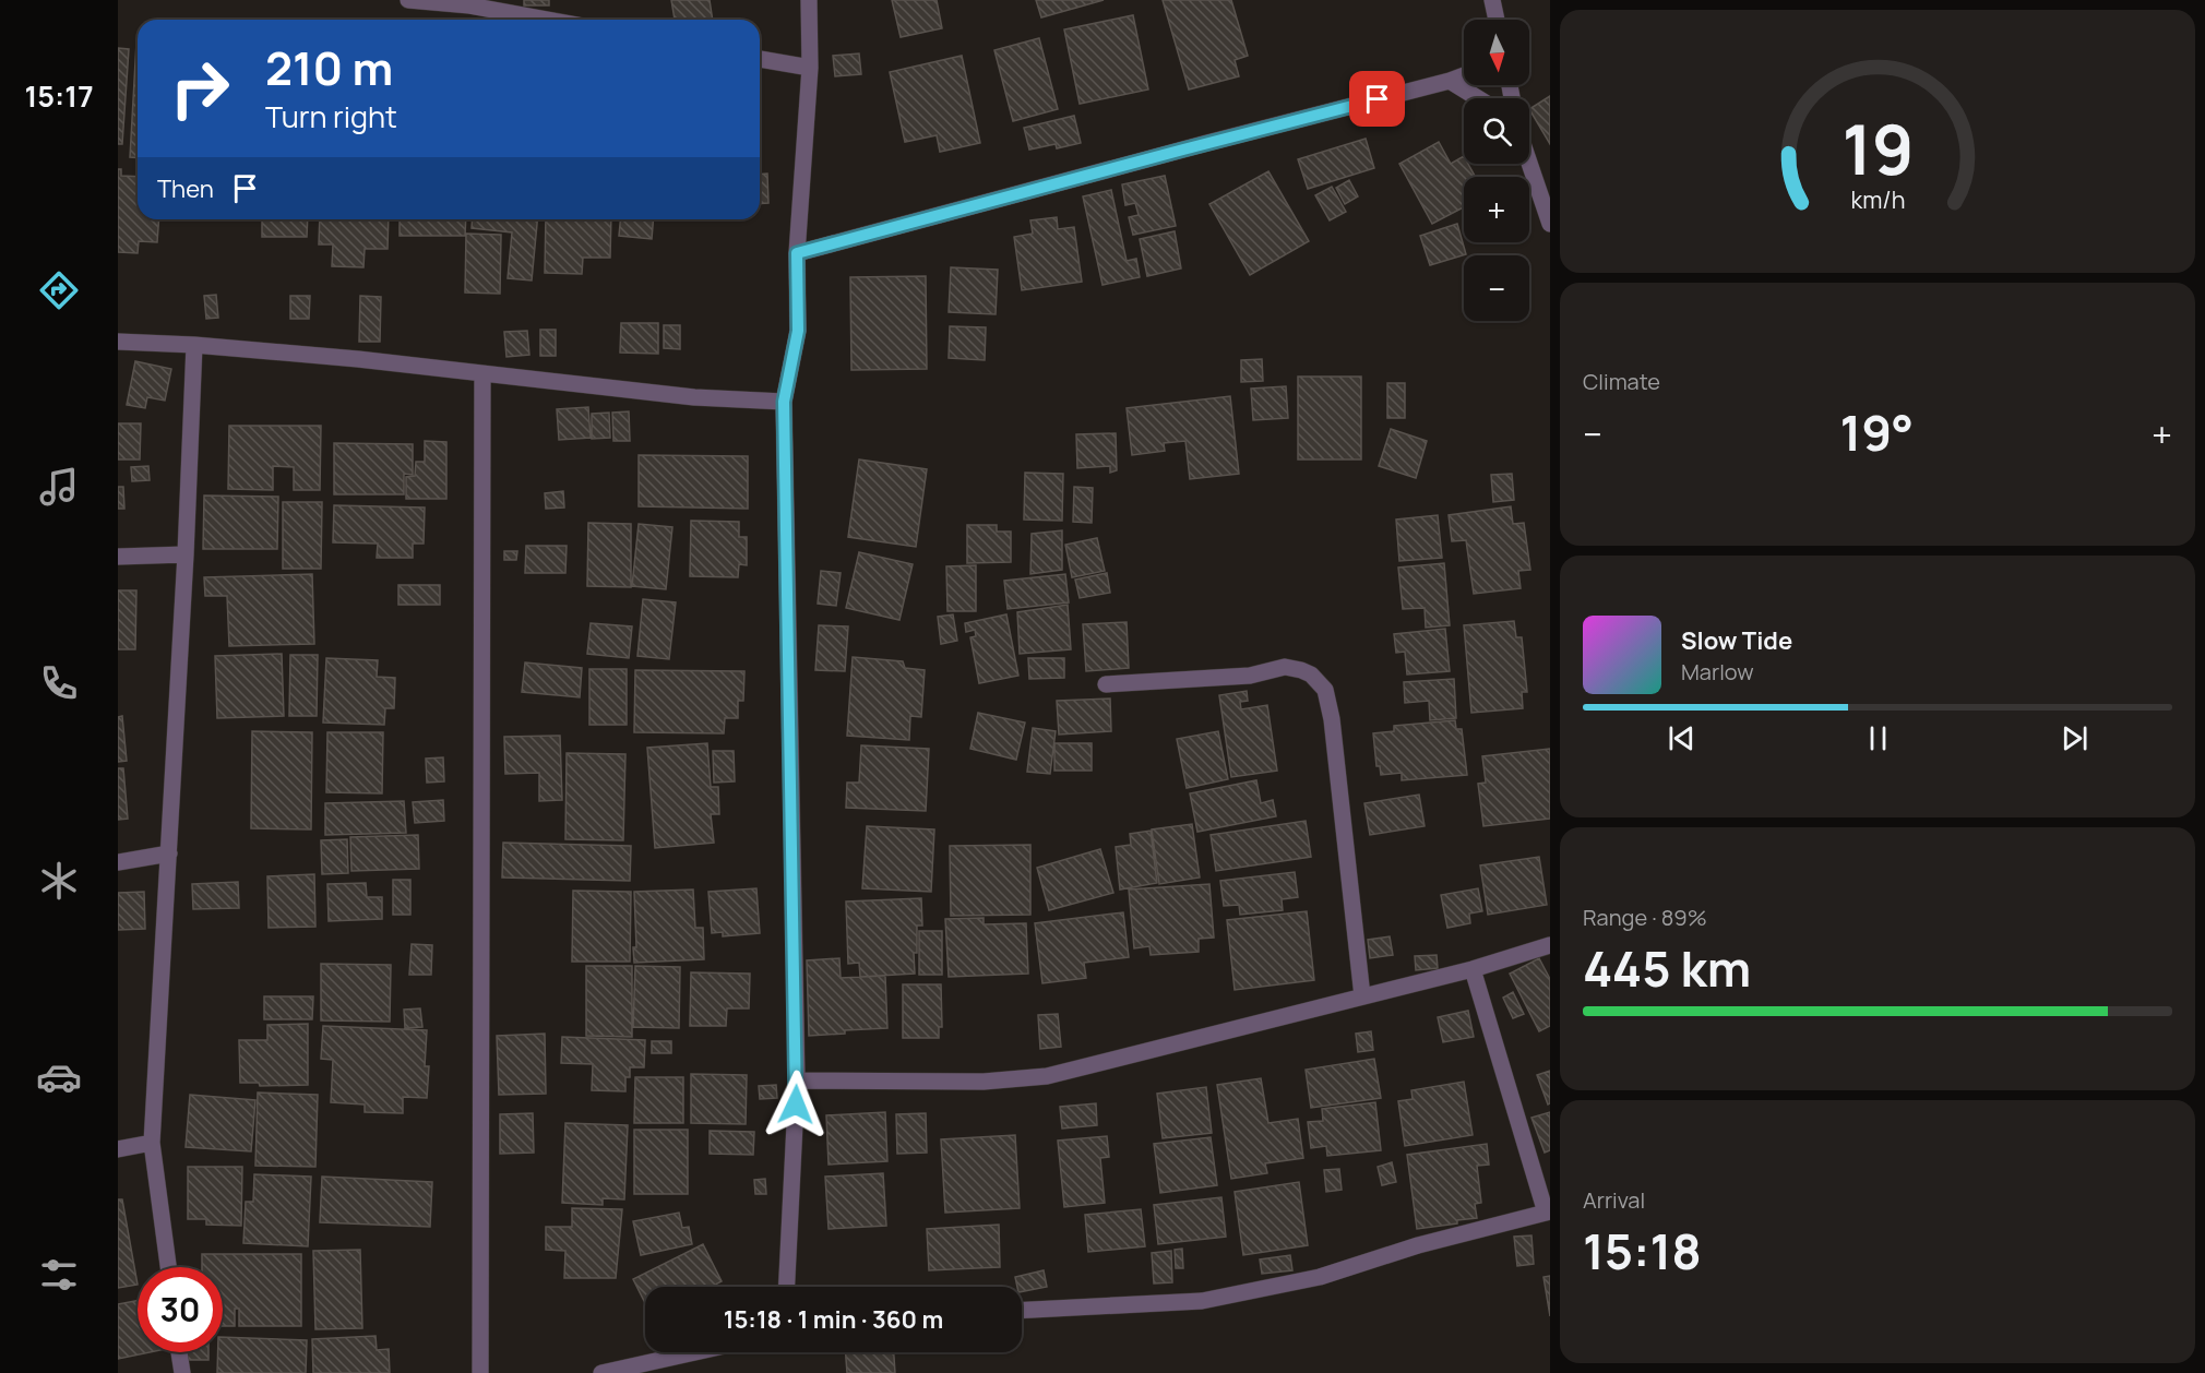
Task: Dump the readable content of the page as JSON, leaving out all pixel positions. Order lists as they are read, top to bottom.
{
  "north": "bottom",
  "page": {
    "tabs": "15:17",
    "map_buttons": ["+", "−"],
    "turn": ["210 m", "Turn right"],
    "then": "Then",
    "tile": [
      "Climate",
      ["Range · 89%", "445 km"],
      ["Arrival", "15:18"]
    ],
    "heat": ["−", "19°", "+"],
    "song": ["Slow Tide", "Marlow"],
    "limit": "30",
    "trip": "15:18 · 1 min · 360 m",
    "gauge": ["19", "km/h"]
  }
}
